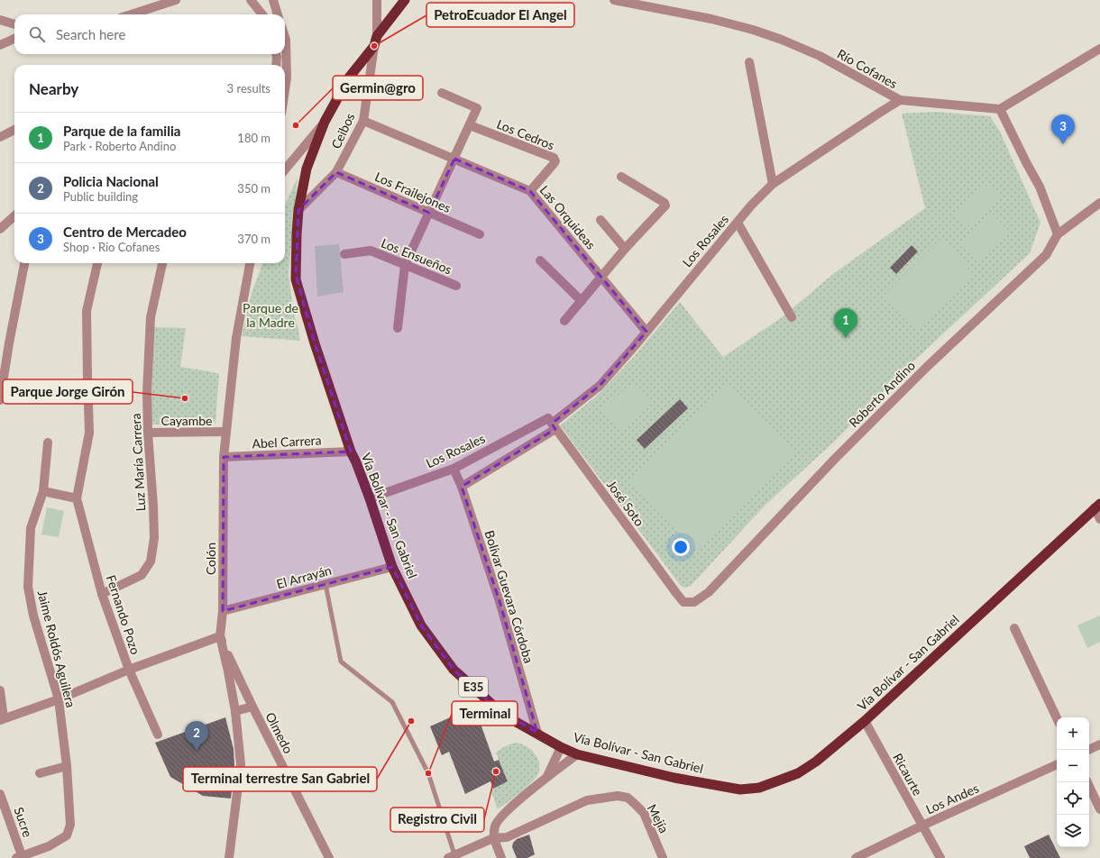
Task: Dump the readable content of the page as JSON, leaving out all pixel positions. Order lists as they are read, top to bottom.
{
  "streets": {
    "highway": ["Vía Bolívar - San Gabriel", "E35"],
    "street": [
      "Río Cofanes",
      "Ceibos",
      "Los Cedros",
      "Los Frailejones",
      "Las Orquideas",
      "Los Rosales",
      "Los Ensueños",
      "Roberto Andino",
      "Cayambe",
      "Abel Carrera",
      "Luz María Carrera",
      "José Soto",
      "Colón",
      "El Arrayán",
      "Bolívar Guevara Córdoba",
      "Fernando Pozo",
      "Jaime Roldós Aguilera",
      "Olmedo",
      "Ricaurte",
      "Los Andes",
      "Mejía",
      "Sucre"
    ]
  },
  "crossings": [
    ["Río Cofanes", "Los Rosales"],
    ["Ceibos", "Los Frailejones"],
    ["Ceibos", "Las Orquideas"],
    ["Ceibos", "Vía Bolívar - San Gabriel"],
    ["Los Cedros", "Las Orquideas"],
    ["Las Orquideas", "Los Rosales"],
    ["Los Rosales", "José Soto"],
    ["Los Rosales", "Vía Bolívar - San Gabriel"],
    ["Los Rosales", "Bolívar Guevara Córdoba"],
    ["Roberto Andino", "José Soto"],
    ["Cayambe", "Luz María Carrera"],
    ["Cayambe", "Colón"],
    ["Abel Carrera", "Vía Bolívar - San Gabriel"],
    ["Abel Carrera", "Colón"],
    ["Luz María Carrera", "Fernando Pozo"],
    ["Vía Bolívar - San Gabriel", "El Arrayán"],
    ["Vía Bolívar - San Gabriel", "Bolívar Guevara Córdoba"],
    ["Vía Bolívar - San Gabriel", "Ricaurte"],
    ["Colón", "El Arrayán"],
    ["Colón", "Olmedo"],
    ["Jaime Roldós Aguilera", "Sucre"],
    ["Ricaurte", "Los Andes"]
  ],
  "parks": ["Parque de la Madre"],
  "places": [
    "PetroEcuador El Angel",
    "Germin@gro",
    "Parque Jorge Girón",
    "Terminal terrestre San Gabriel",
    "Registro Civil",
    "Terminal"
  ],
  "page": {
    "search": "Search here",
    "heading": ["Nearby", "3 results"],
    "list": [
      {
        "mark": "1",
        "name": "Parque de la familia",
        "note": "Park · Roberto Andino",
        "value": "180 m"
      },
      {
        "mark": "2",
        "name": "Policia Nacional",
        "note": "Public building",
        "value": "350 m"
      },
      {
        "mark": "3",
        "name": "Centro de Mercadeo",
        "note": "Shop · Río Cofanes",
        "value": "370 m"
      }
    ],
    "pins": ["3", "1", "2"],
    "map_buttons": ["+", "−"]
  }
}
